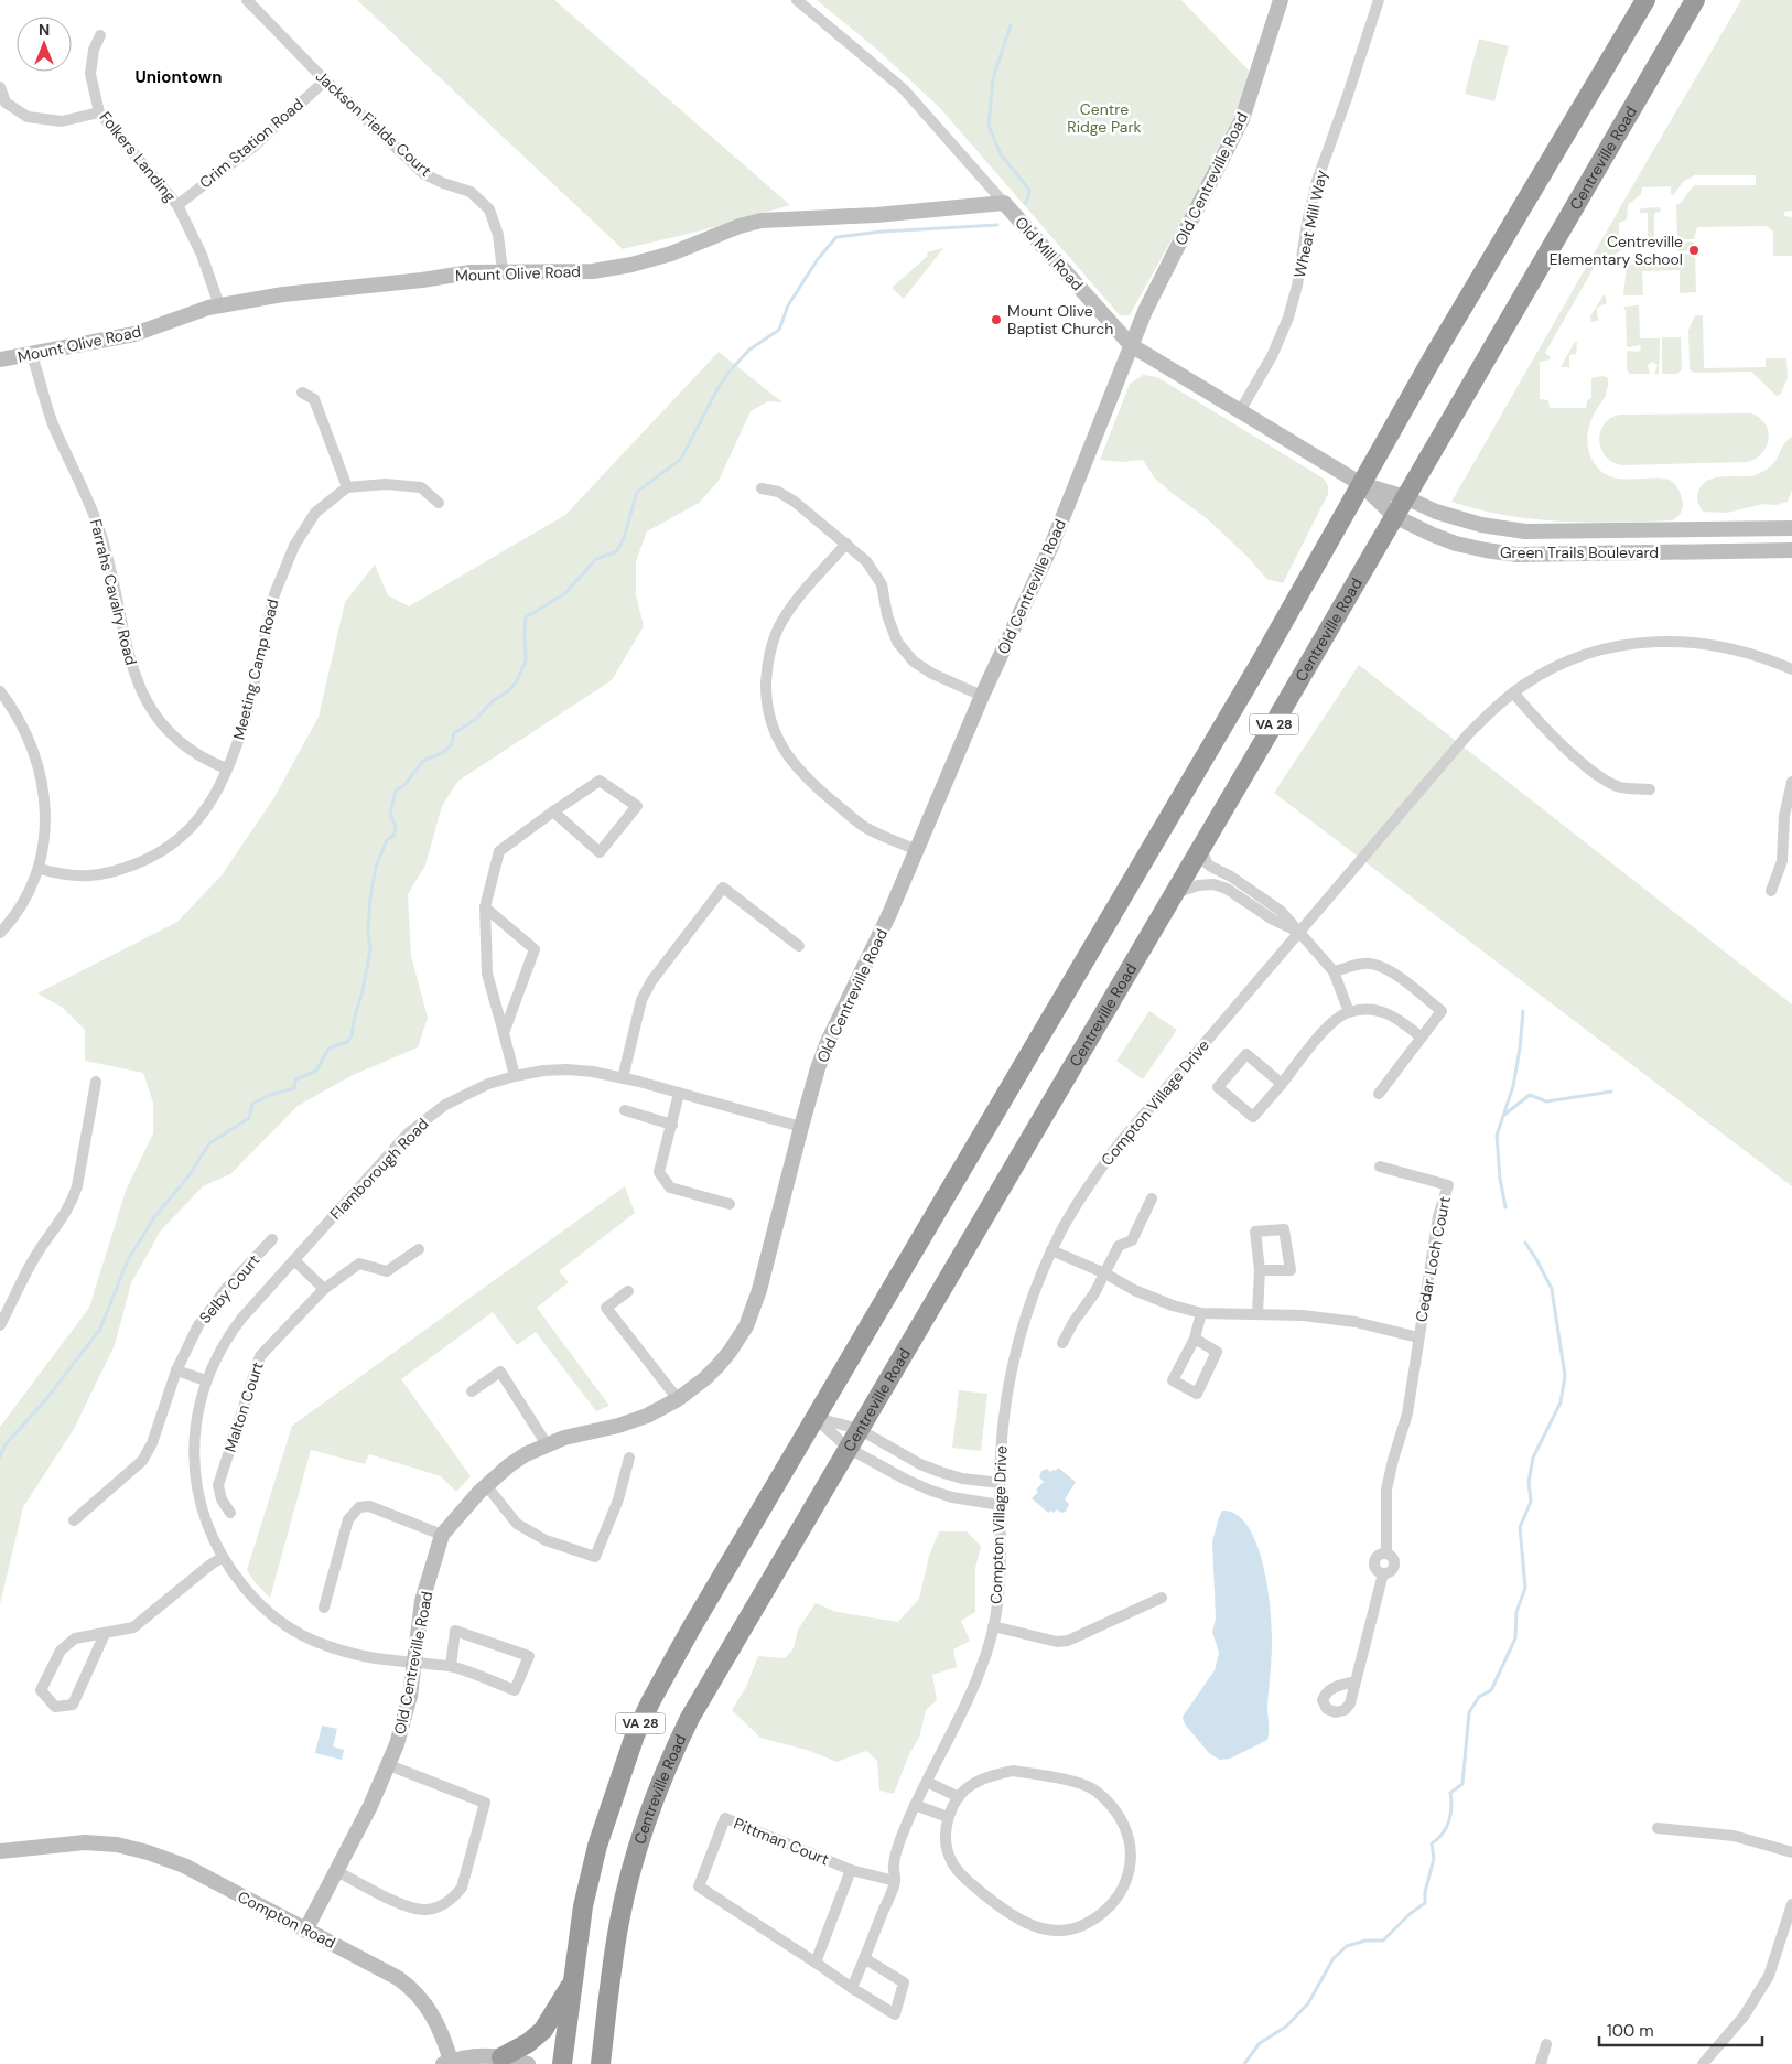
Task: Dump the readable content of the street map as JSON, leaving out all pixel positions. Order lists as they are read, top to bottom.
{
  "streets": {
    "highway": ["Centreville Road", "VA 28"],
    "street": [
      "Jackson Fields Court",
      "Crim Station Road",
      "Folkers Landing",
      "Old Centreville Road",
      "Wheat Mill Way",
      "Old Mill Road",
      "Mount Olive Road",
      "Green Trails Boulevard",
      "Farrahs Cavalry Road",
      "Meeting Camp Road",
      "Compton Village Drive",
      "Flamborough Road",
      "Cedar Loch Court",
      "Selby Court",
      "Malton Court",
      "Pittman Court",
      "Compton Road"
    ]
  },
  "crossings": [
    ["Jackson Fields Court", "Crim Station Road"],
    ["Jackson Fields Court", "Mount Olive Road"],
    ["Crim Station Road", "Folkers Landing"],
    ["Folkers Landing", "Mount Olive Road"],
    ["Centreville Road", "Green Trails Boulevard"],
    ["Old Centreville Road", "Old Mill Road"],
    ["Old Centreville Road", "Flamborough Road"],
    ["Old Centreville Road", "Compton Road"],
    ["Wheat Mill Way", "Old Mill Road"],
    ["Old Mill Road", "Mount Olive Road"],
    ["Old Mill Road", "Green Trails Boulevard"],
    ["Old Mill Road", "VA 28"],
    ["Mount Olive Road", "Farrahs Cavalry Road"],
    ["Green Trails Boulevard", "VA 28"],
    ["Farrahs Cavalry Road", "Meeting Camp Road"],
    ["Compton Village Drive", "Pittman Court"]
  ],
  "districts": ["Uniontown"],
  "parks": ["Centre Ridge Park"],
  "places": ["Centreville Elementary School", "Mount Olive Baptist Church"],
  "scale_bar": "100 m",
  "north": "top"
}
